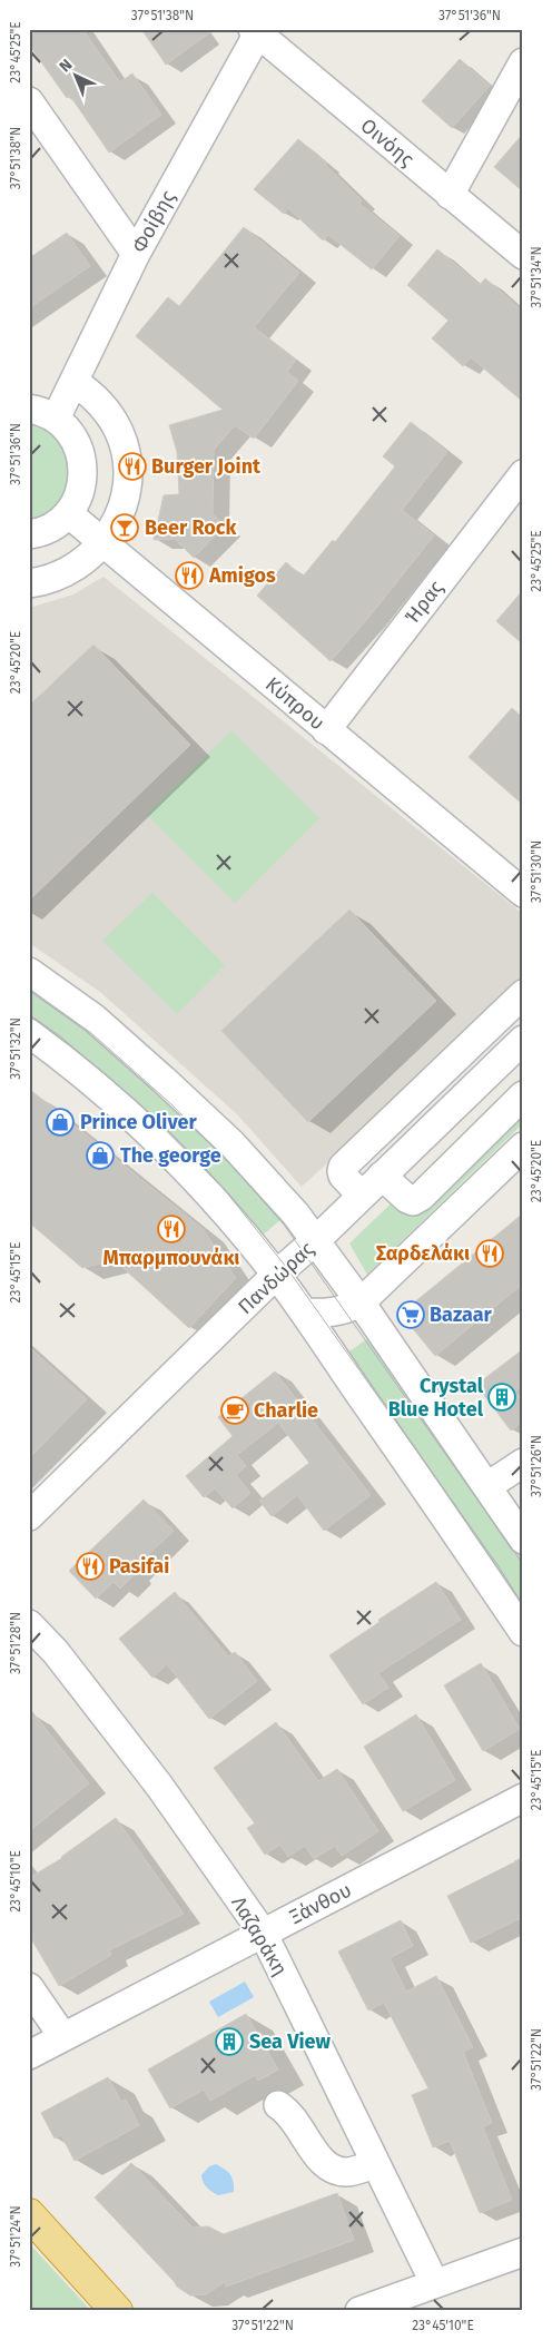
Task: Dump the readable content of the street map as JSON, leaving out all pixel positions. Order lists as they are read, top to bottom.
{
  "streets": {
    "street": [
      "Οινόης",
      "Φοίβης",
      "Ήρας",
      "Κύπρου",
      "Πανδώρας",
      "Ξάνθου",
      "Λαζαράκη"
    ]
  },
  "crossings": [
    ["Οινόης", "Φοίβης"],
    ["Ήρας", "Κύπρου"],
    ["Ξάνθου", "Λαζαράκη"]
  ],
  "places": {
    "restaurant": [
      "Burger Joint",
      "Amigos",
      "Μπαρμπουνάκι",
      "Σαρδελάκι",
      "Pasifai"
    ],
    "bar": ["Beer Rock"],
    "shop": ["Prince Oliver", "The george"],
    "supermarket": ["Bazaar"],
    "building": ["Crystal Blue Hotel", "Sea View"],
    "cafe": ["Charlie"]
  },
  "north": "top left",
  "coordinates": [
    "37°51'38\"N",
    "37°51'36\"N",
    "23°45'25\"E",
    "37°51'34\"N",
    "23°45'20\"E",
    "37°51'30\"N",
    "37°51'32\"N",
    "23°45'15\"E",
    "37°51'26\"N",
    "37°51'28\"N",
    "23°45'10\"E",
    "37°51'22\"N",
    "37°51'24\"N"
  ]
}
